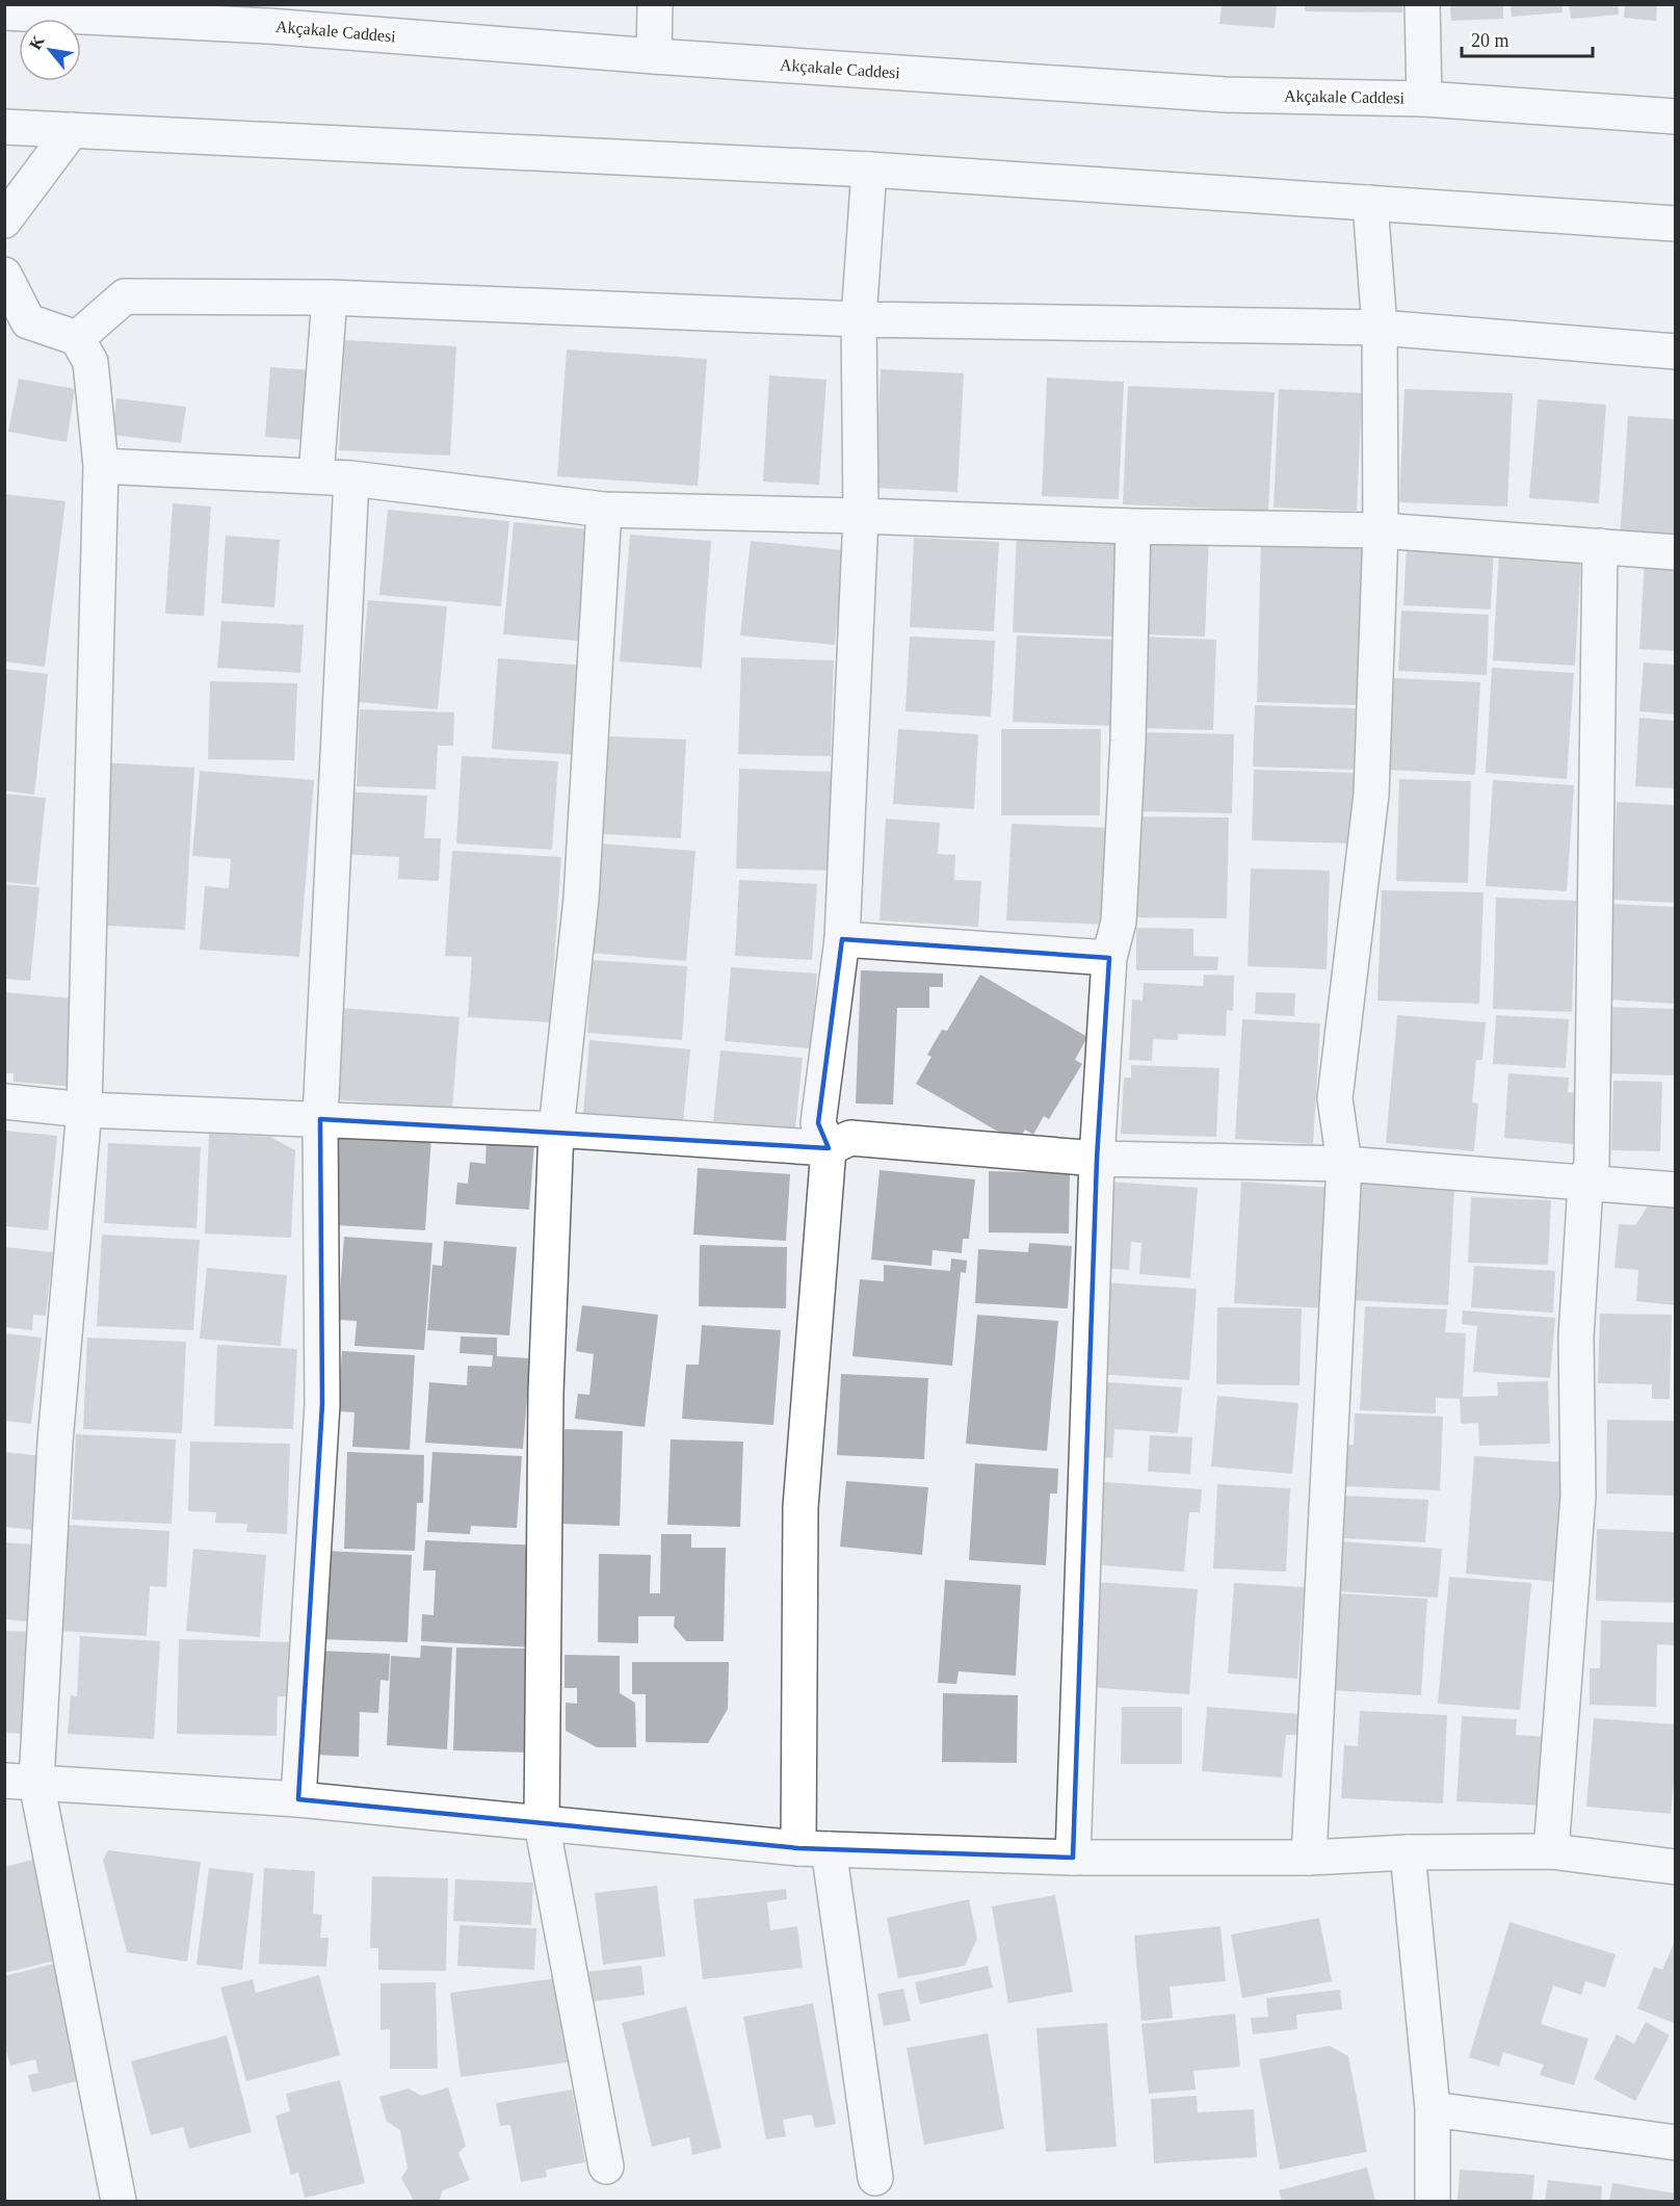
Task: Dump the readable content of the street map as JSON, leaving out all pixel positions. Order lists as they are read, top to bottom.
{
  "streets": {
    "street": ["Akçakale Caddesi"]
  },
  "scale_bar": "20 m",
  "north": "top left"
}
